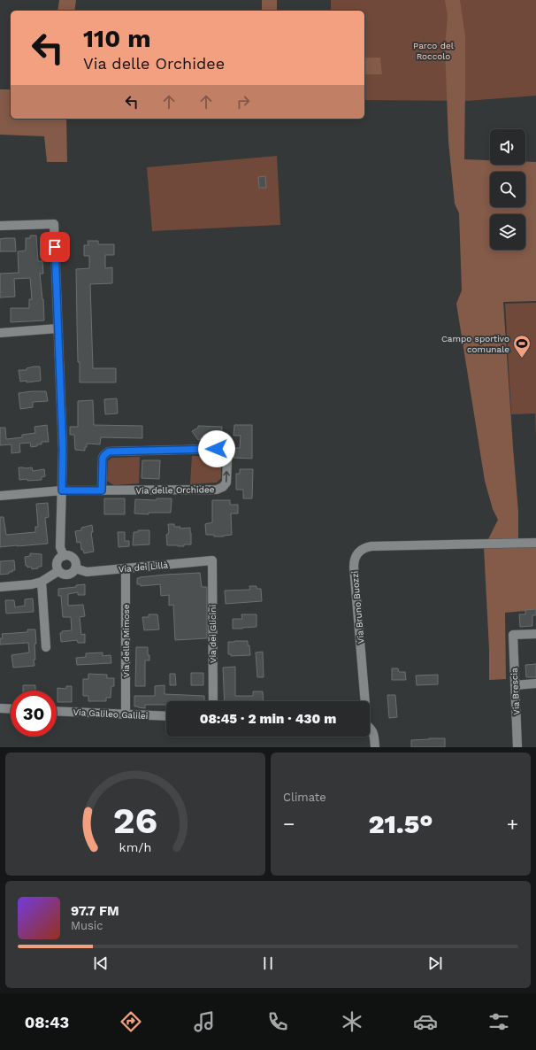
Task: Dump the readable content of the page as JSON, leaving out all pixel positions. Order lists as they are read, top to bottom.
{
  "streets": {
    "street": [
      "Via delle Orchidee",
      "Via dei Lillà",
      "Via Bruno Buozzi",
      "Via dei Glicini",
      "Via delle Mimose",
      "Via Brescia",
      "Via Galileo Galilei"
    ]
  },
  "crossings": [
    ["Via dei Lillà", "Via dei Glicini"],
    ["Via dei Lillà", "Via delle Mimose"],
    ["Via delle Mimose", "Via Galileo Galilei"]
  ],
  "parks": ["Parco del Roccolo"],
  "places": {
    "sports": ["Campo sportivo comunale"]
  },
  "page": {
    "turn": ["110 m", "Via delle Orchidee"],
    "limit": "30",
    "trip": "08:45 · 2 min · 430 m",
    "tile": "Climate",
    "heat": ["−", "21.5°", "+"],
    "song": ["97.7 FM", "Music"],
    "tabs": "08:43",
    "gauge": ["26", "km/h"]
  }
}
